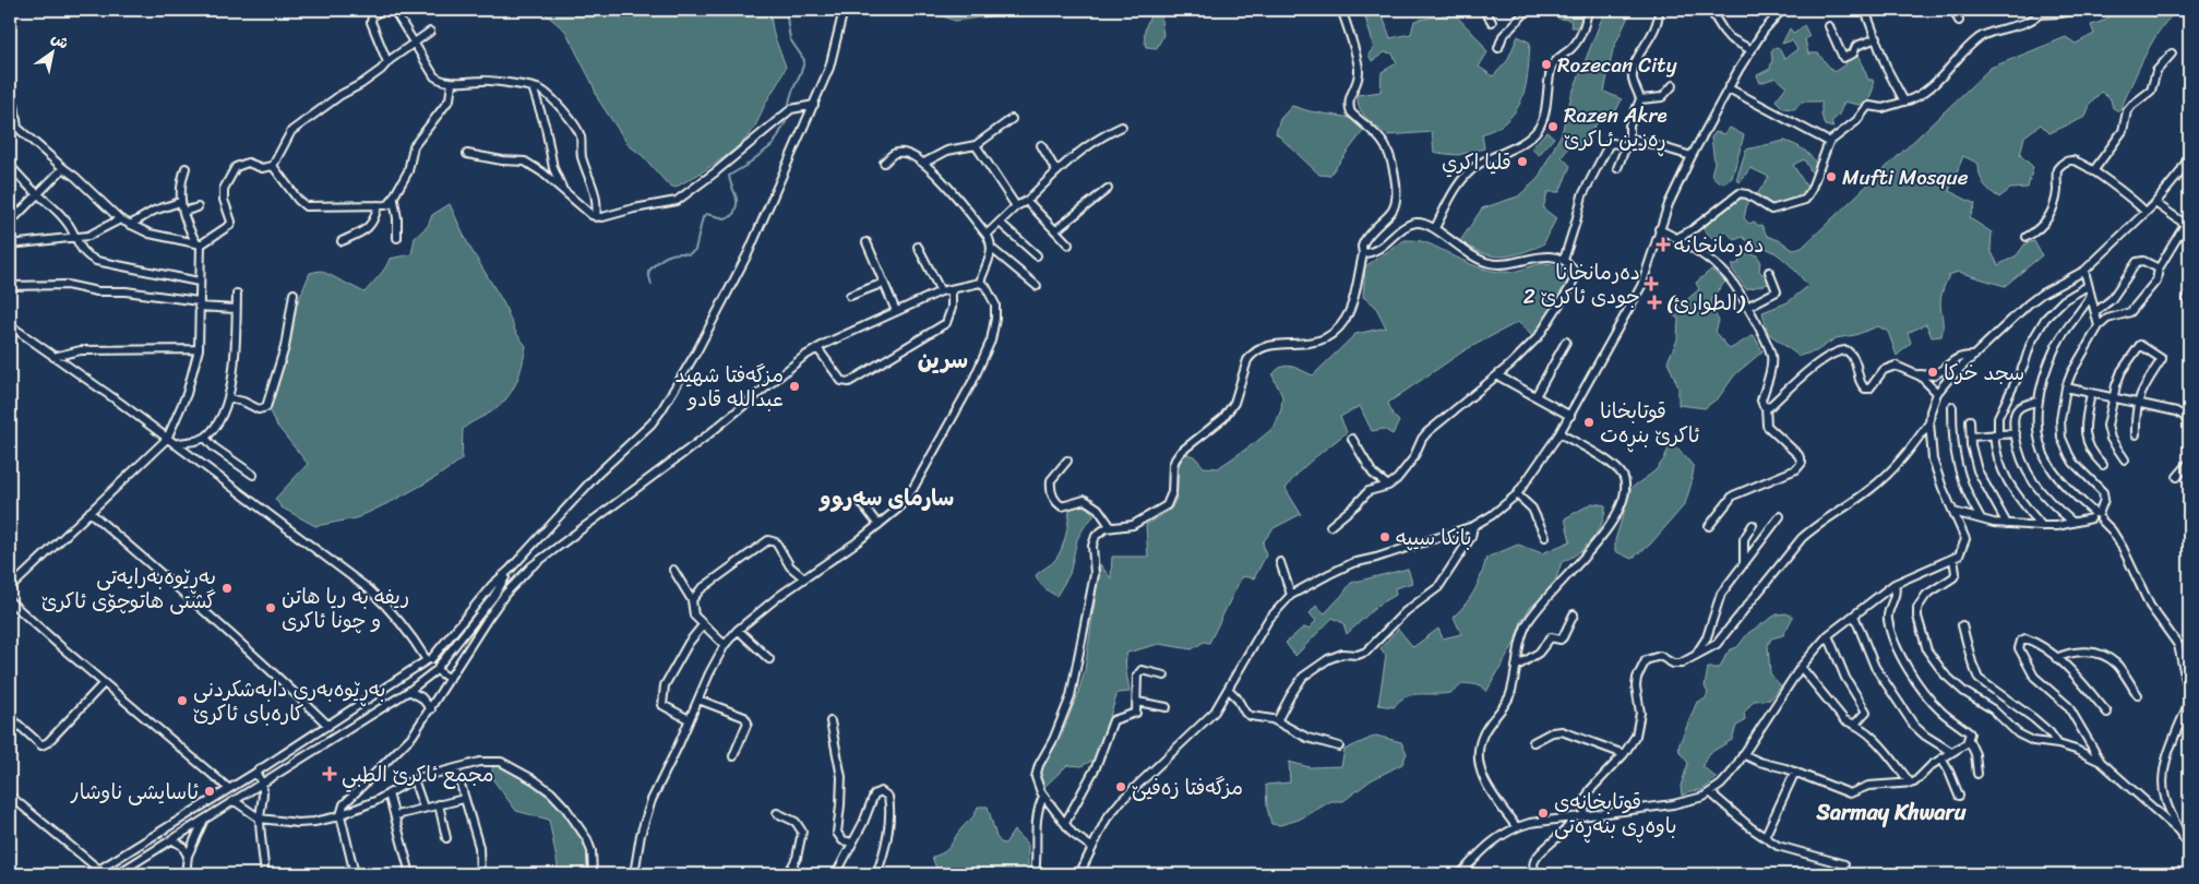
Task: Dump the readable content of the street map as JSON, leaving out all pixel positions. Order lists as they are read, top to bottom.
{
  "districts": ["سرين", "سارمای سەروو", "Sarmay Khwaru"],
  "places": {
    "other": [
      "Rozecan City",
      "Razen Akre ڕەزین ئـاکرێ",
      "قليا اكري",
      "Mufti Mosque",
      "سجد خركا",
      "مزگەفتا شهيد عبدالله قادو",
      "قوتابخانا ئاکرێ بنڕەت",
      "بانکا سیپە",
      "بەڕێوەبەرایەتی گشتی هاتوچۆی ئاکرێ",
      "ريفه به ريا هاتن و چونا ئاكرى",
      "بەڕێوەبەری دابەشکردنی کارەبای ئاکرێ",
      "مزگەفتا زەفیێ",
      "ئاسايشى ناوشار",
      "قوتابخانەی باوەڕی بنەڕەتی"
    ],
    "health": [
      "دەرمانخانە",
      "دەرمانخانا جودی ئاکرێ 2",
      "(الطوارئ)",
      "مجمع ئاکرێ الطبي"
    ]
  },
  "north": "top right"
}
